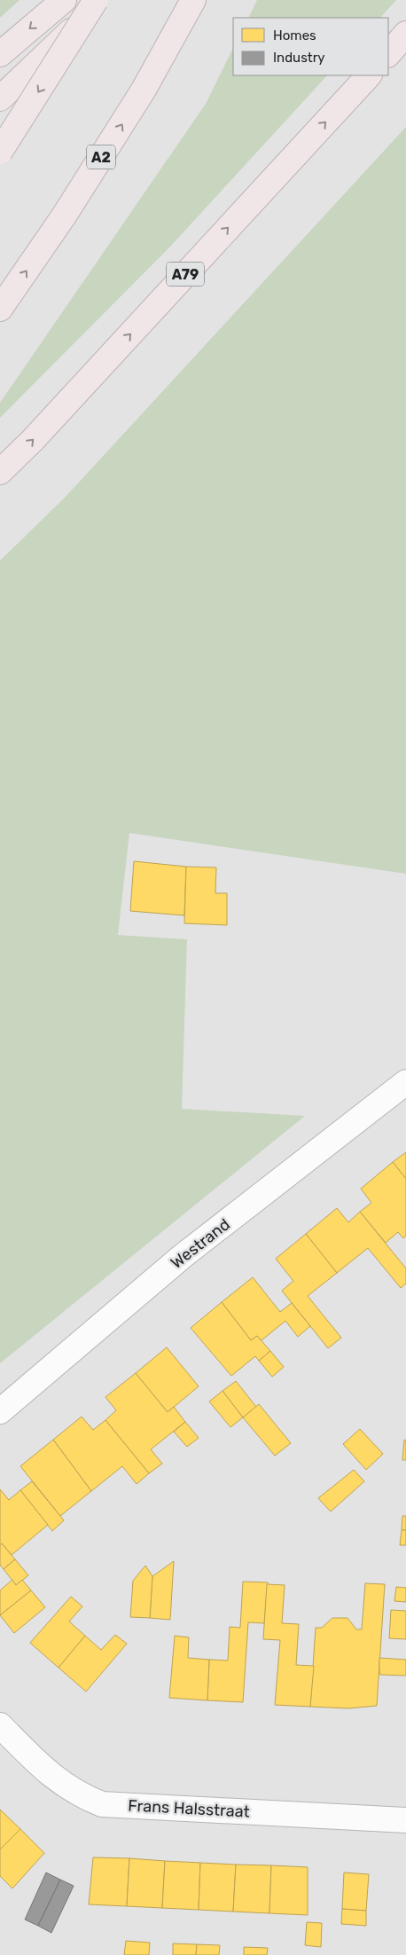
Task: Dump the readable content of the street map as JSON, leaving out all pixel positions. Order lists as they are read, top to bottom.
{
  "streets": {
    "highway": ["A2", "A79"],
    "street": ["Westrand", "Frans Halsstraat"]
  },
  "legend": ["Homes", "Industry"]
}
